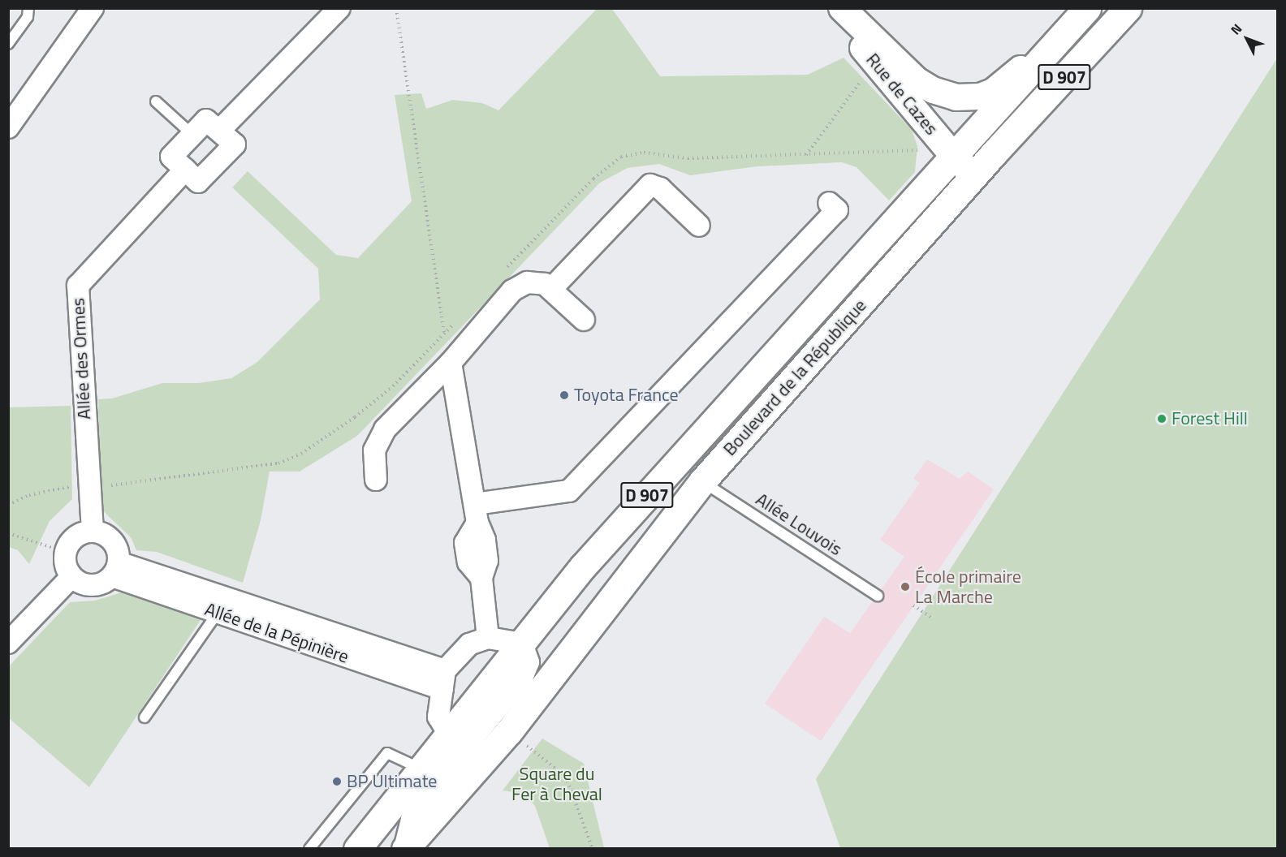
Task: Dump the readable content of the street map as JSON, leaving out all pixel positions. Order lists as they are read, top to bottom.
{
  "streets": {
    "main road": ["D 907", "Boulevard de la République"],
    "street": ["Rue de Cazes", "Allée des Ormes", "Allée de la Pépinière"],
    "lane": ["Allée Louvois"]
  },
  "crossings": [
    ["Rue de Cazes", "Boulevard de la République"],
    ["Allée des Ormes", "Allée de la Pépinière"],
    ["Boulevard de la République", "Allée Louvois"]
  ],
  "parks": ["Square du Fer à Cheval"],
  "places": [
    "Toyota France",
    "Forest Hill",
    "École primaire La Marche",
    "BP Ultimate"
  ],
  "north": "top left"
}
